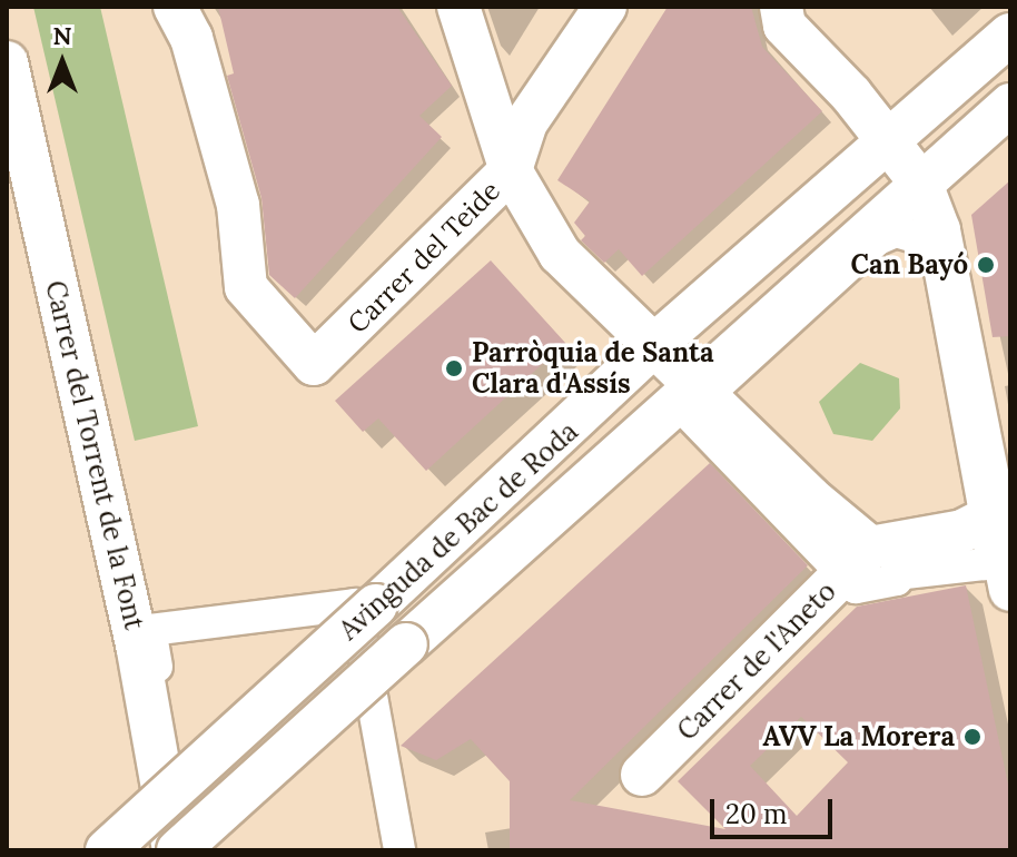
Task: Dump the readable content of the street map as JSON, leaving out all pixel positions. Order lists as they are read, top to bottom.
{
  "streets": {
    "street": [
      "Carrer del Teide",
      "Carrer del Torrent de la Font",
      "Avinguda de Bac de Roda",
      "Carrer de l'Aneto"
    ]
  },
  "crossings": [
    ["Carrer del Torrent de la Font", "Avinguda de Bac de Roda"]
  ],
  "places": ["Can Bayó", "Parròquia de Santa Clara d'Assís", "AVV La Morera"],
  "scale_bar": "20 m",
  "north": "top"
}
